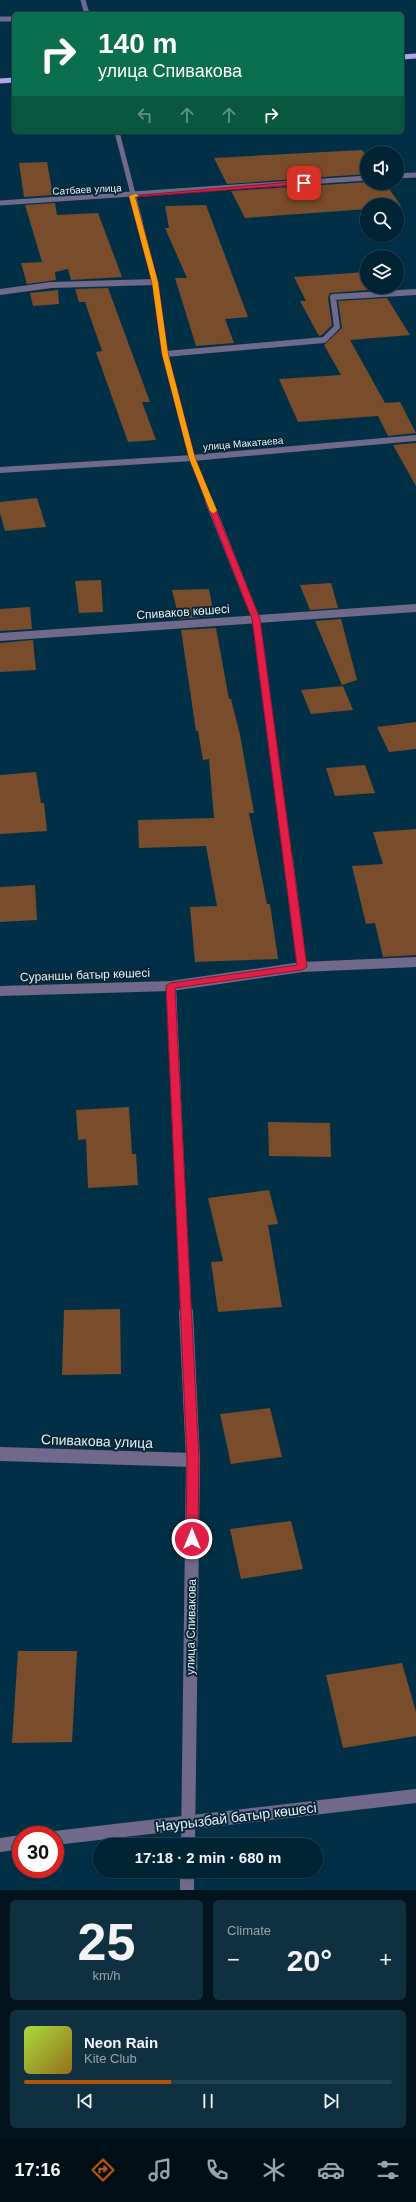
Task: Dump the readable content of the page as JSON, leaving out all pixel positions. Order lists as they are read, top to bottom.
{
  "streets": {
    "street": [
      "Сатбаев улица",
      "улица Макатаева",
      "Спиваков көшесі",
      "Сураншы батыр көшесі",
      "Спивакова улица",
      "улица Спивакова",
      "Наурызбай батыр көшесі"
    ]
  },
  "crossings": [
    ["Сураншы батыр көшесі", "улица Спивакова"],
    ["Спивакова улица", "улица Спивакова"],
    ["улица Спивакова", "Наурызбай батыр көшесі"]
  ],
  "page": {
    "turn": ["140 m", "улица Спивакова"],
    "limit": "30",
    "trip": "17:18 · 2 min · 680 m",
    "tile": [
      ["25", "km/h"],
      "Climate"
    ],
    "heat": ["−", "20°", "+"],
    "song": ["Neon Rain", "Kite Club"],
    "tabs": "17:16"
  }
}
